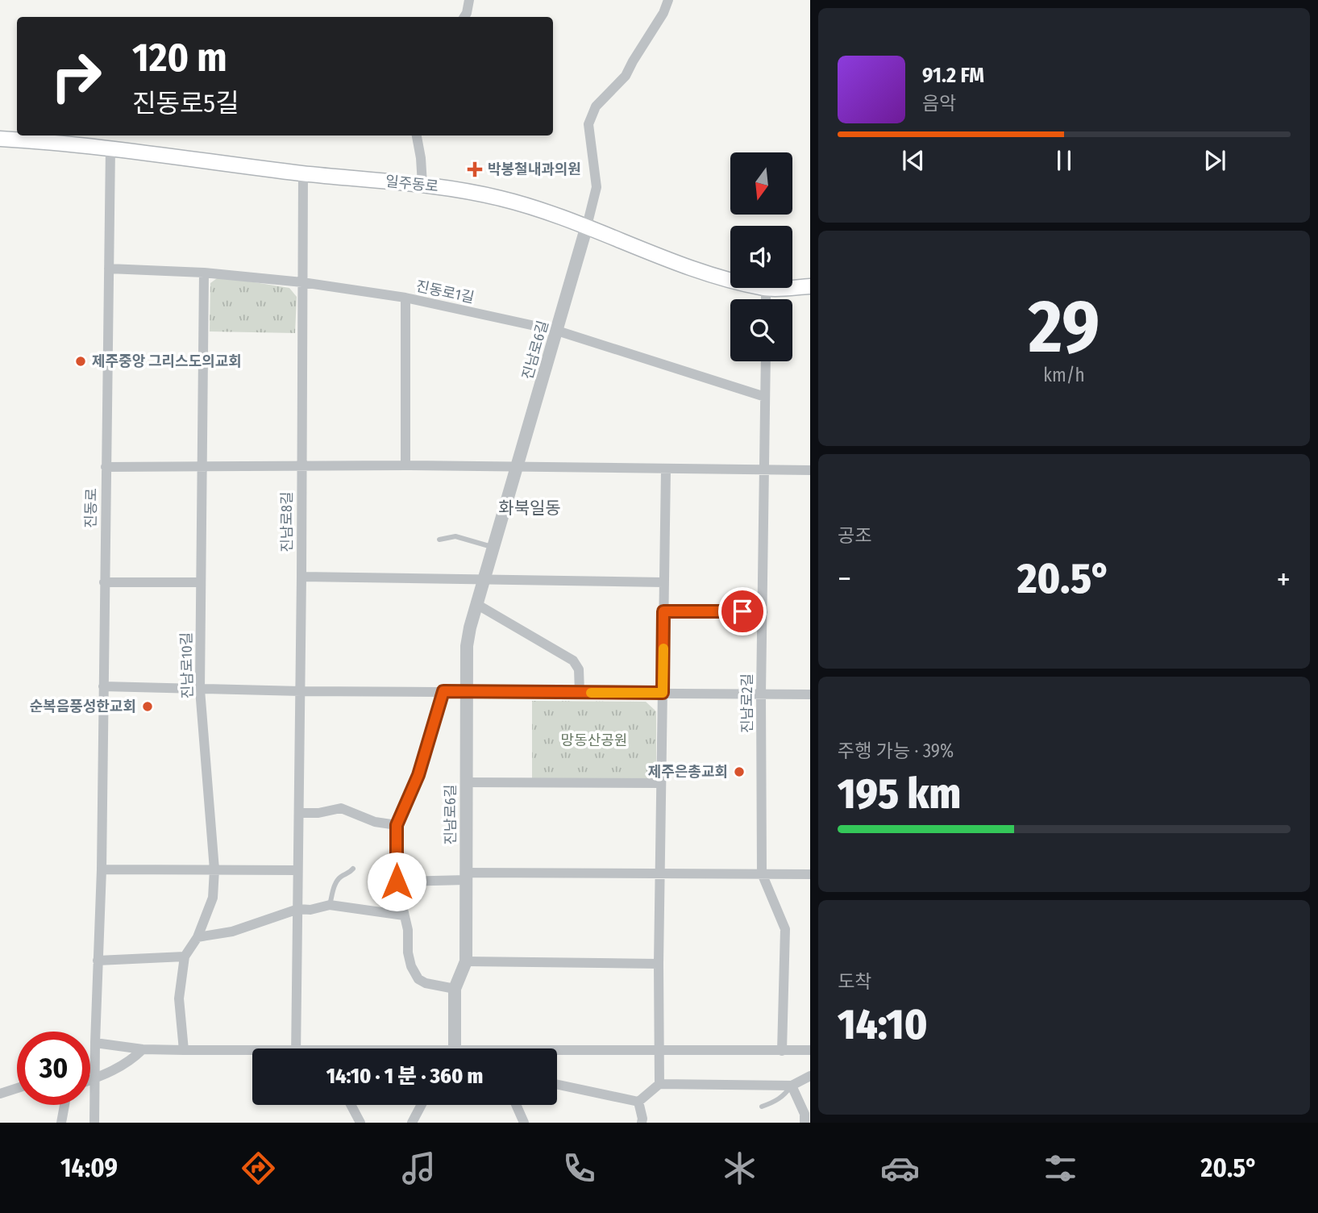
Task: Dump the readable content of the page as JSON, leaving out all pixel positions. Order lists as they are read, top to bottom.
{
  "streets": {
    "main road": ["일주동로"],
    "street": [
      "진동로1길",
      "진남로6길",
      "진동로",
      "진남로8길",
      "진남로10길",
      "진남로2길"
    ]
  },
  "crossings": [
    ["일주동로", "진남로6길"],
    ["일주동로", "진동로"],
    ["일주동로", "진남로8길"],
    ["진동로1길", "진남로6길"],
    ["진동로1길", "진동로"],
    ["진동로1길", "진남로8길"],
    ["진동로1길", "진남로10길"],
    ["진동로1길", "진남로2길"]
  ],
  "districts": ["화북일동"],
  "parks": ["망동산공원"],
  "places": {
    "health": ["박봉철내과의원"],
    "other": ["제주중앙 그리스도의교회", "순복음풍성한교회", "제주은총교회"]
  },
  "north": "bottom",
  "page": {
    "turn": ["120 m", "진동로5길"],
    "song": ["91.2 FM", "음악"],
    "tile": [
      ["29", "km/h"],
      "공조",
      ["주행 가능 · 39%", "195 km"],
      ["도착", "14:10"]
    ],
    "heat": ["−", "20.5°", "+"],
    "limit": "30",
    "trip": "14:10 · 1 분 · 360 m",
    "tabs": ["14:09", "20.5°"]
  }
}
